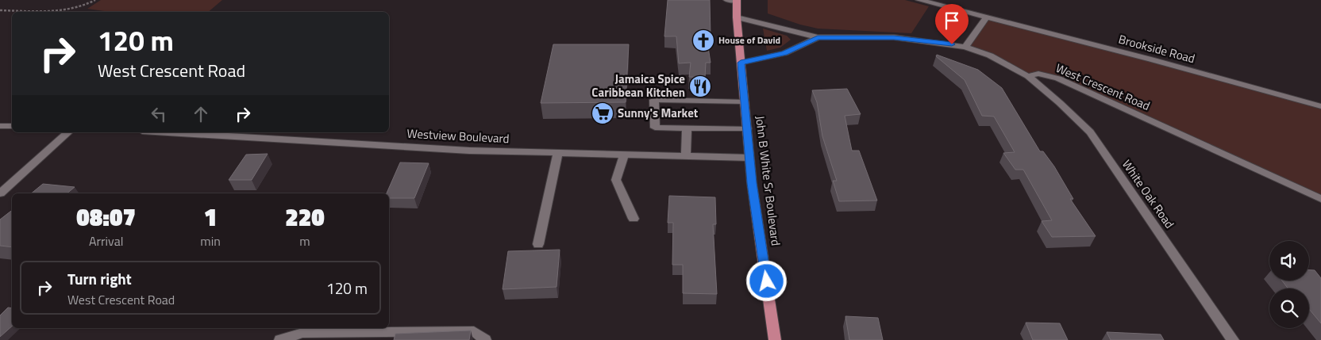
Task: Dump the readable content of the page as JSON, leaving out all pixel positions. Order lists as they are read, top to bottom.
{
  "streets": {
    "main road": ["John B White Sr Boulevard"],
    "street": [
      "Brookside Road",
      "West Crescent Road",
      "Westview Boulevard",
      "White Oak Road"
    ]
  },
  "crossings": [
    ["West Crescent Road", "John B White Sr Boulevard"],
    ["West Crescent Road", "White Oak Road"],
    ["Westview Boulevard", "John B White Sr Boulevard"]
  ],
  "places": {
    "church": ["House of David"],
    "restaurant": ["Jamaica Spice Caribbean Kitchen"],
    "supermarket": ["Sunny's Market"]
  },
  "page": {
    "turn": ["120 m", "West Crescent Road"],
    "eta": [
      "08:07",
      "Arrival",
      "1",
      "min",
      "220",
      "m"
    ],
    "list": [
      {
        "name": "Turn right",
        "note": "West Crescent Road",
        "value": "120 m"
      }
    ]
  }
}
